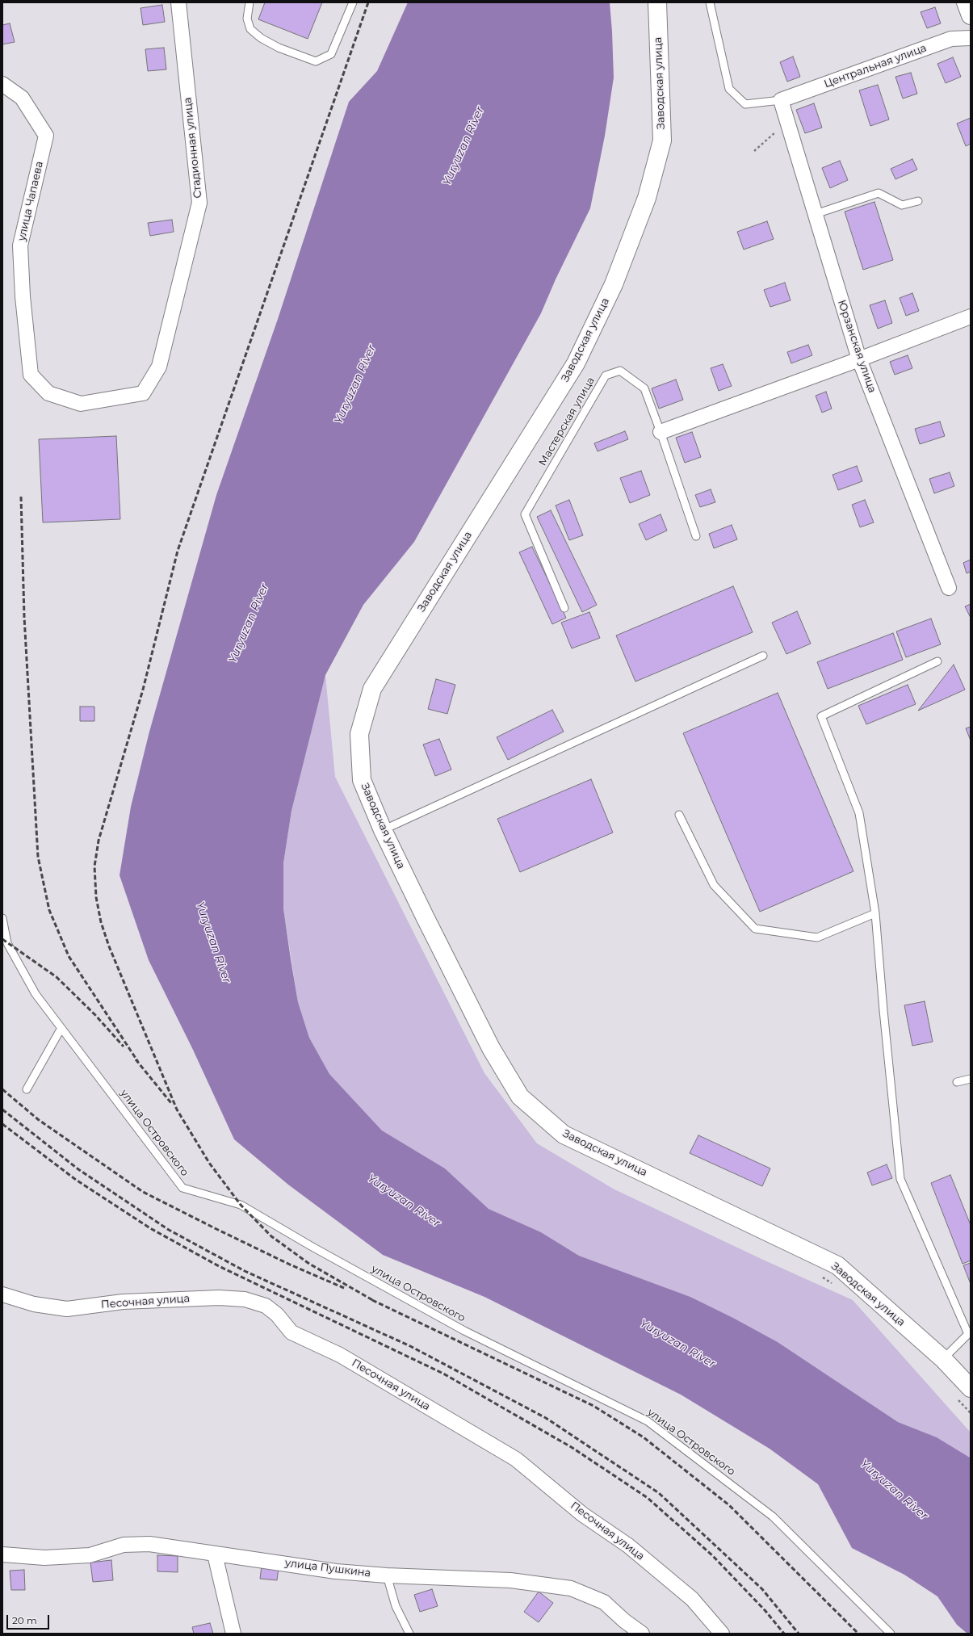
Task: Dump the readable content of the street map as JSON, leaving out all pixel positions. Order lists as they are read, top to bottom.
{
  "streets": {
    "street": [
      "Центральная улица",
      "Заводская улица",
      "Стадионная улица",
      "улица Чапаева",
      "Юрзанская улица",
      "Песочная улица",
      "улица Пушкина"
    ],
    "lane": ["Мастерская улица", "улица Островского"]
  },
  "crossings": [
    ["Центральная улица", "Юрзанская улица"],
    ["Стадионная улица", "улица Чапаева"]
  ],
  "water": ["Yuryuzan River"],
  "scale_bar": "20 m"
}
